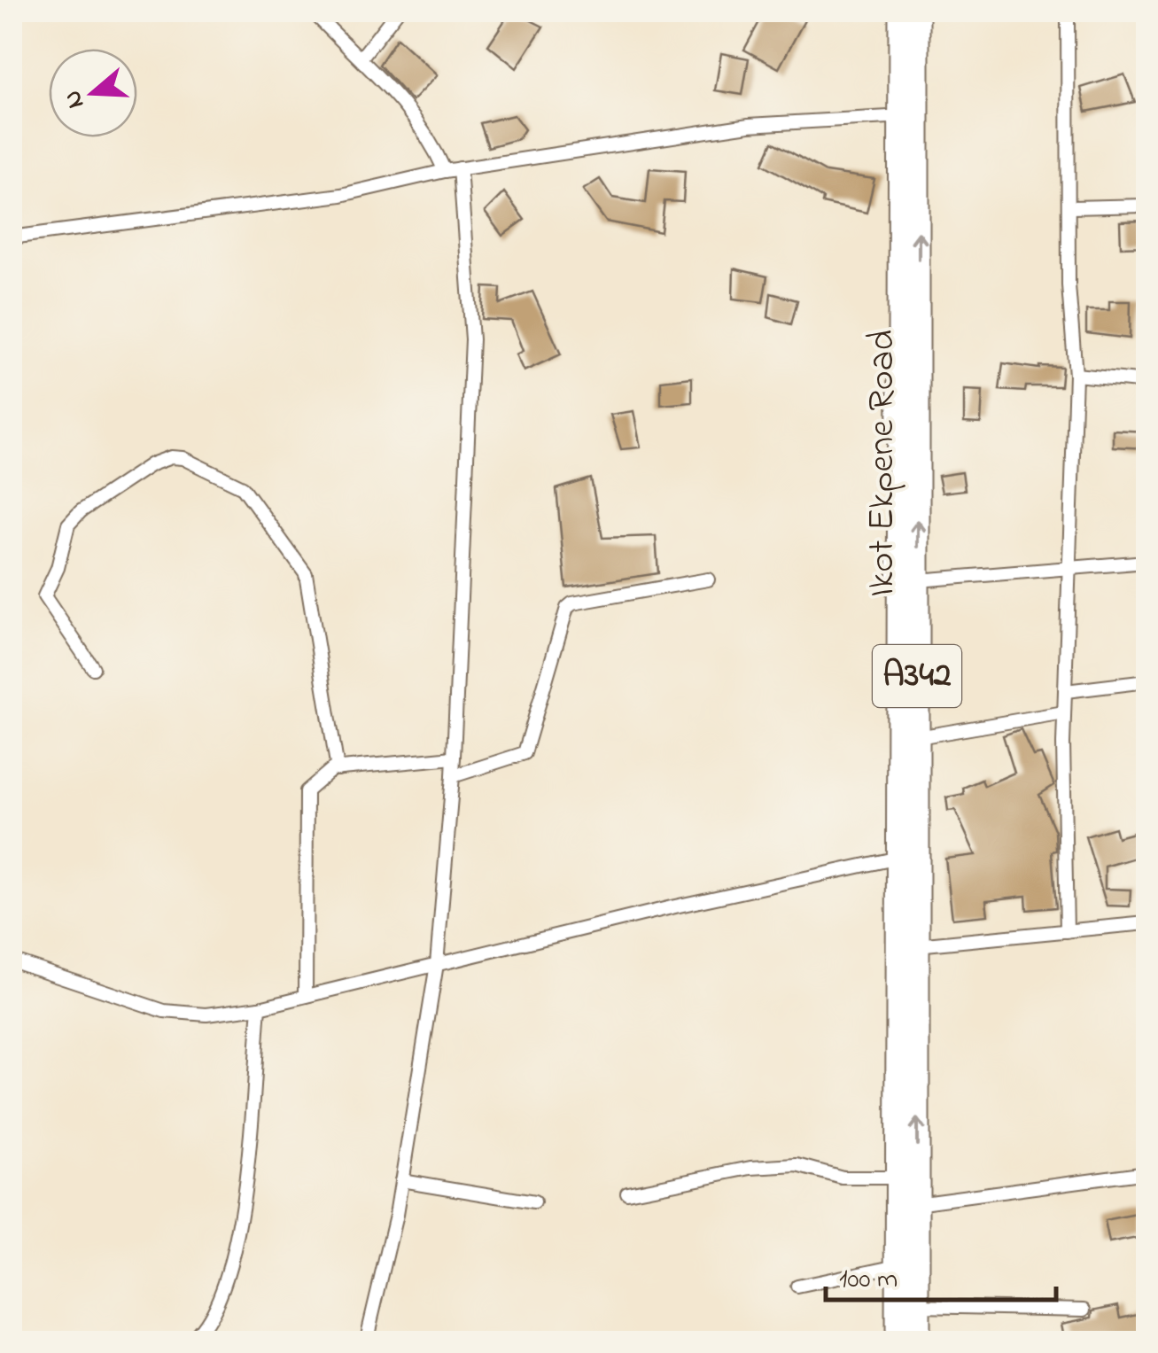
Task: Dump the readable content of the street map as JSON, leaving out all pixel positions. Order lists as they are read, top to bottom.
{
  "streets": {
    "highway": ["Ikot Ekpene Road", "A342"]
  },
  "scale_bar": "100 m",
  "north": "left"
}
